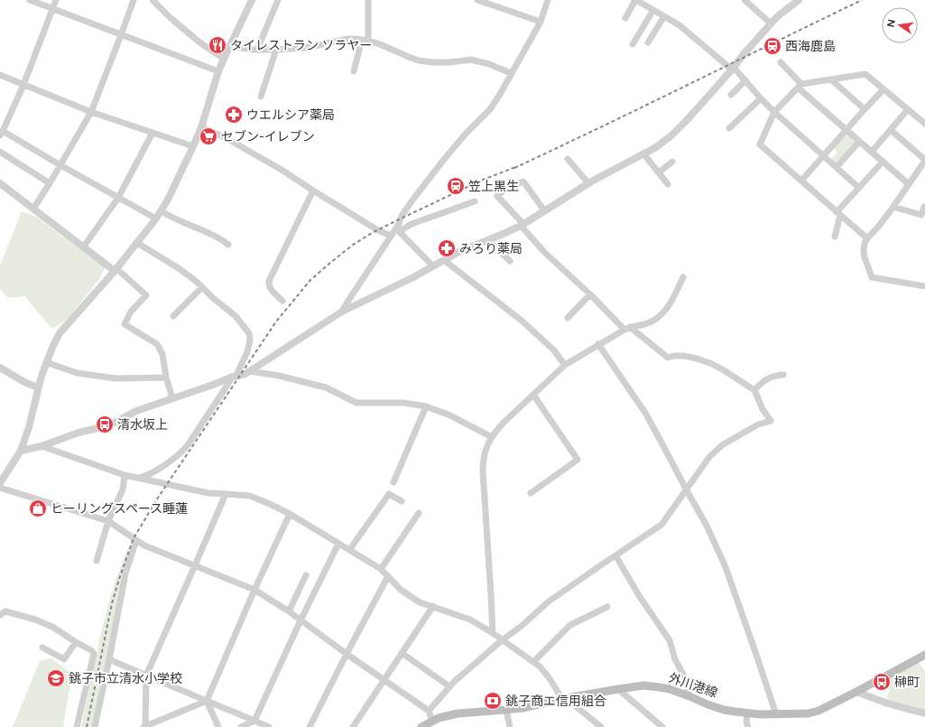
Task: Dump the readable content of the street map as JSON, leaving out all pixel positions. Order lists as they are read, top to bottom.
{
  "streets": {
    "main road": ["外川港線"]
  },
  "places": {
    "restaurant": ["タイレストラン ソラヤー"],
    "station": ["西海鹿島", "笠上黒生"],
    "pharmacy": ["ウエルシア薬局", "みろり薬局"],
    "supermarket": ["セブン-イレブン"],
    "bus stop": ["清水坂上", "榊町"],
    "shop": ["ヒーリングスペース睡蓮"],
    "school or university": ["銚子市立清水小学校"],
    "bank": ["銚子商エ信用組合"]
  },
  "north": "left"
}
